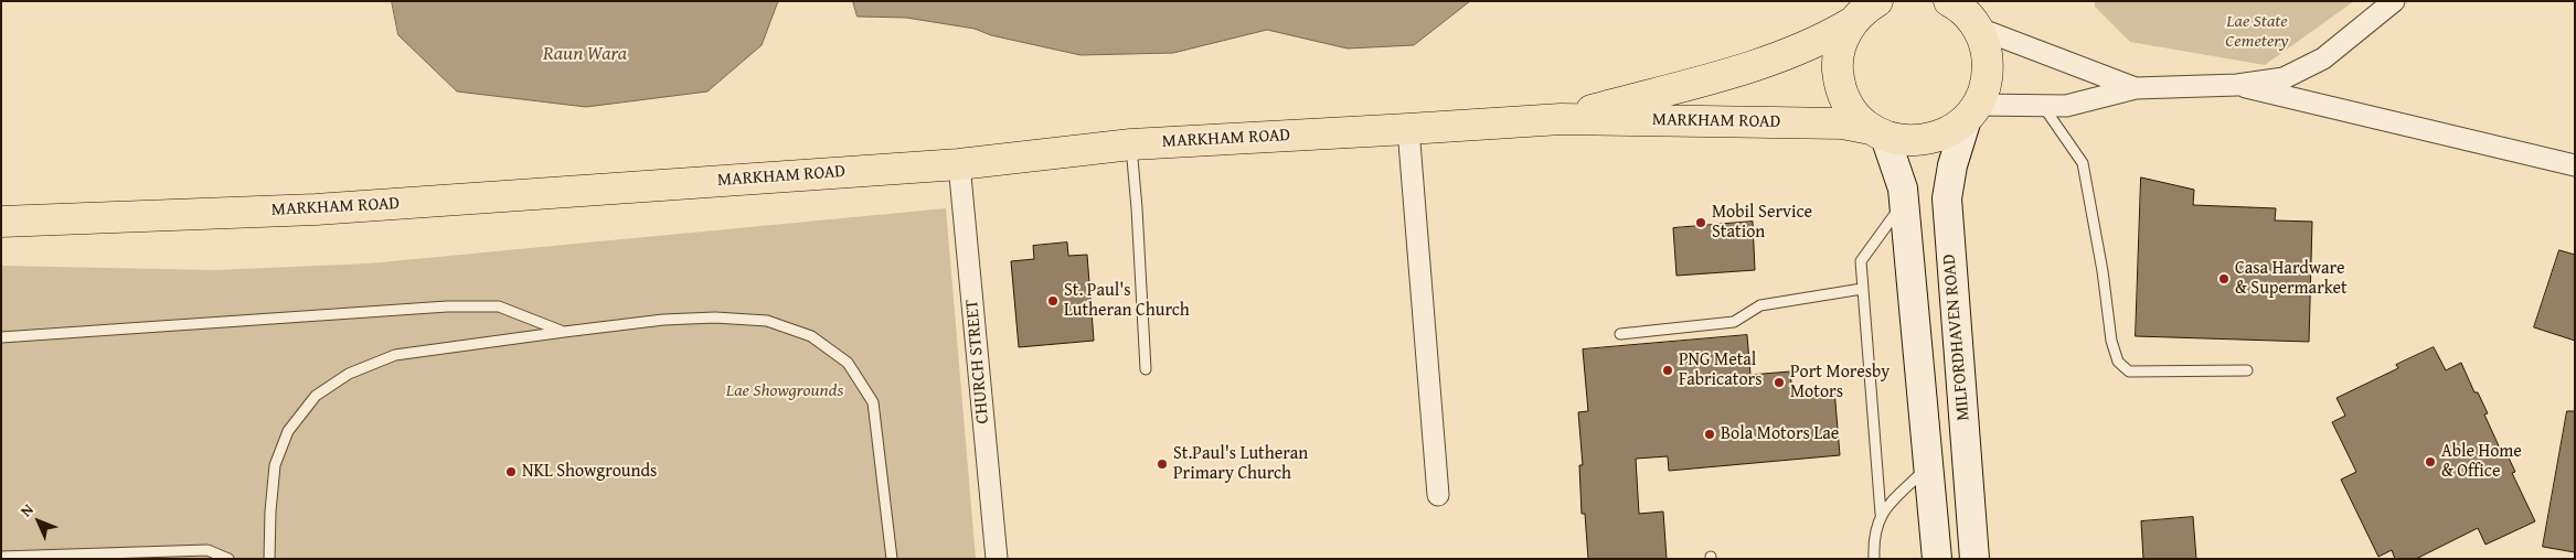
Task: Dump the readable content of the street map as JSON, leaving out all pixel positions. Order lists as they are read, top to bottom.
{
  "streets": {
    "main road": ["MARKHAM ROAD", "MILFORDHAVEN ROAD"],
    "street": ["CHURCH STREET"]
  },
  "crossings": [
    ["MARKHAM ROAD", "MILFORDHAVEN ROAD"],
    ["MARKHAM ROAD", "CHURCH STREET"]
  ],
  "water": ["Raun Wara"],
  "parks": ["Lae State Cemetery", "Lae Showgrounds"],
  "places": [
    "Mobil Service Station",
    "Casa Hardware & Supermarket",
    "St. Paul's Lutheran Church",
    "PNG Metal Fabricators",
    "Port Moresby Motors",
    "Bola Motors Lae",
    "Able Home & Office",
    "St.Paul's Lutheran Primary Church",
    "NKL Showgrounds"
  ],
  "north": "top left"
}
